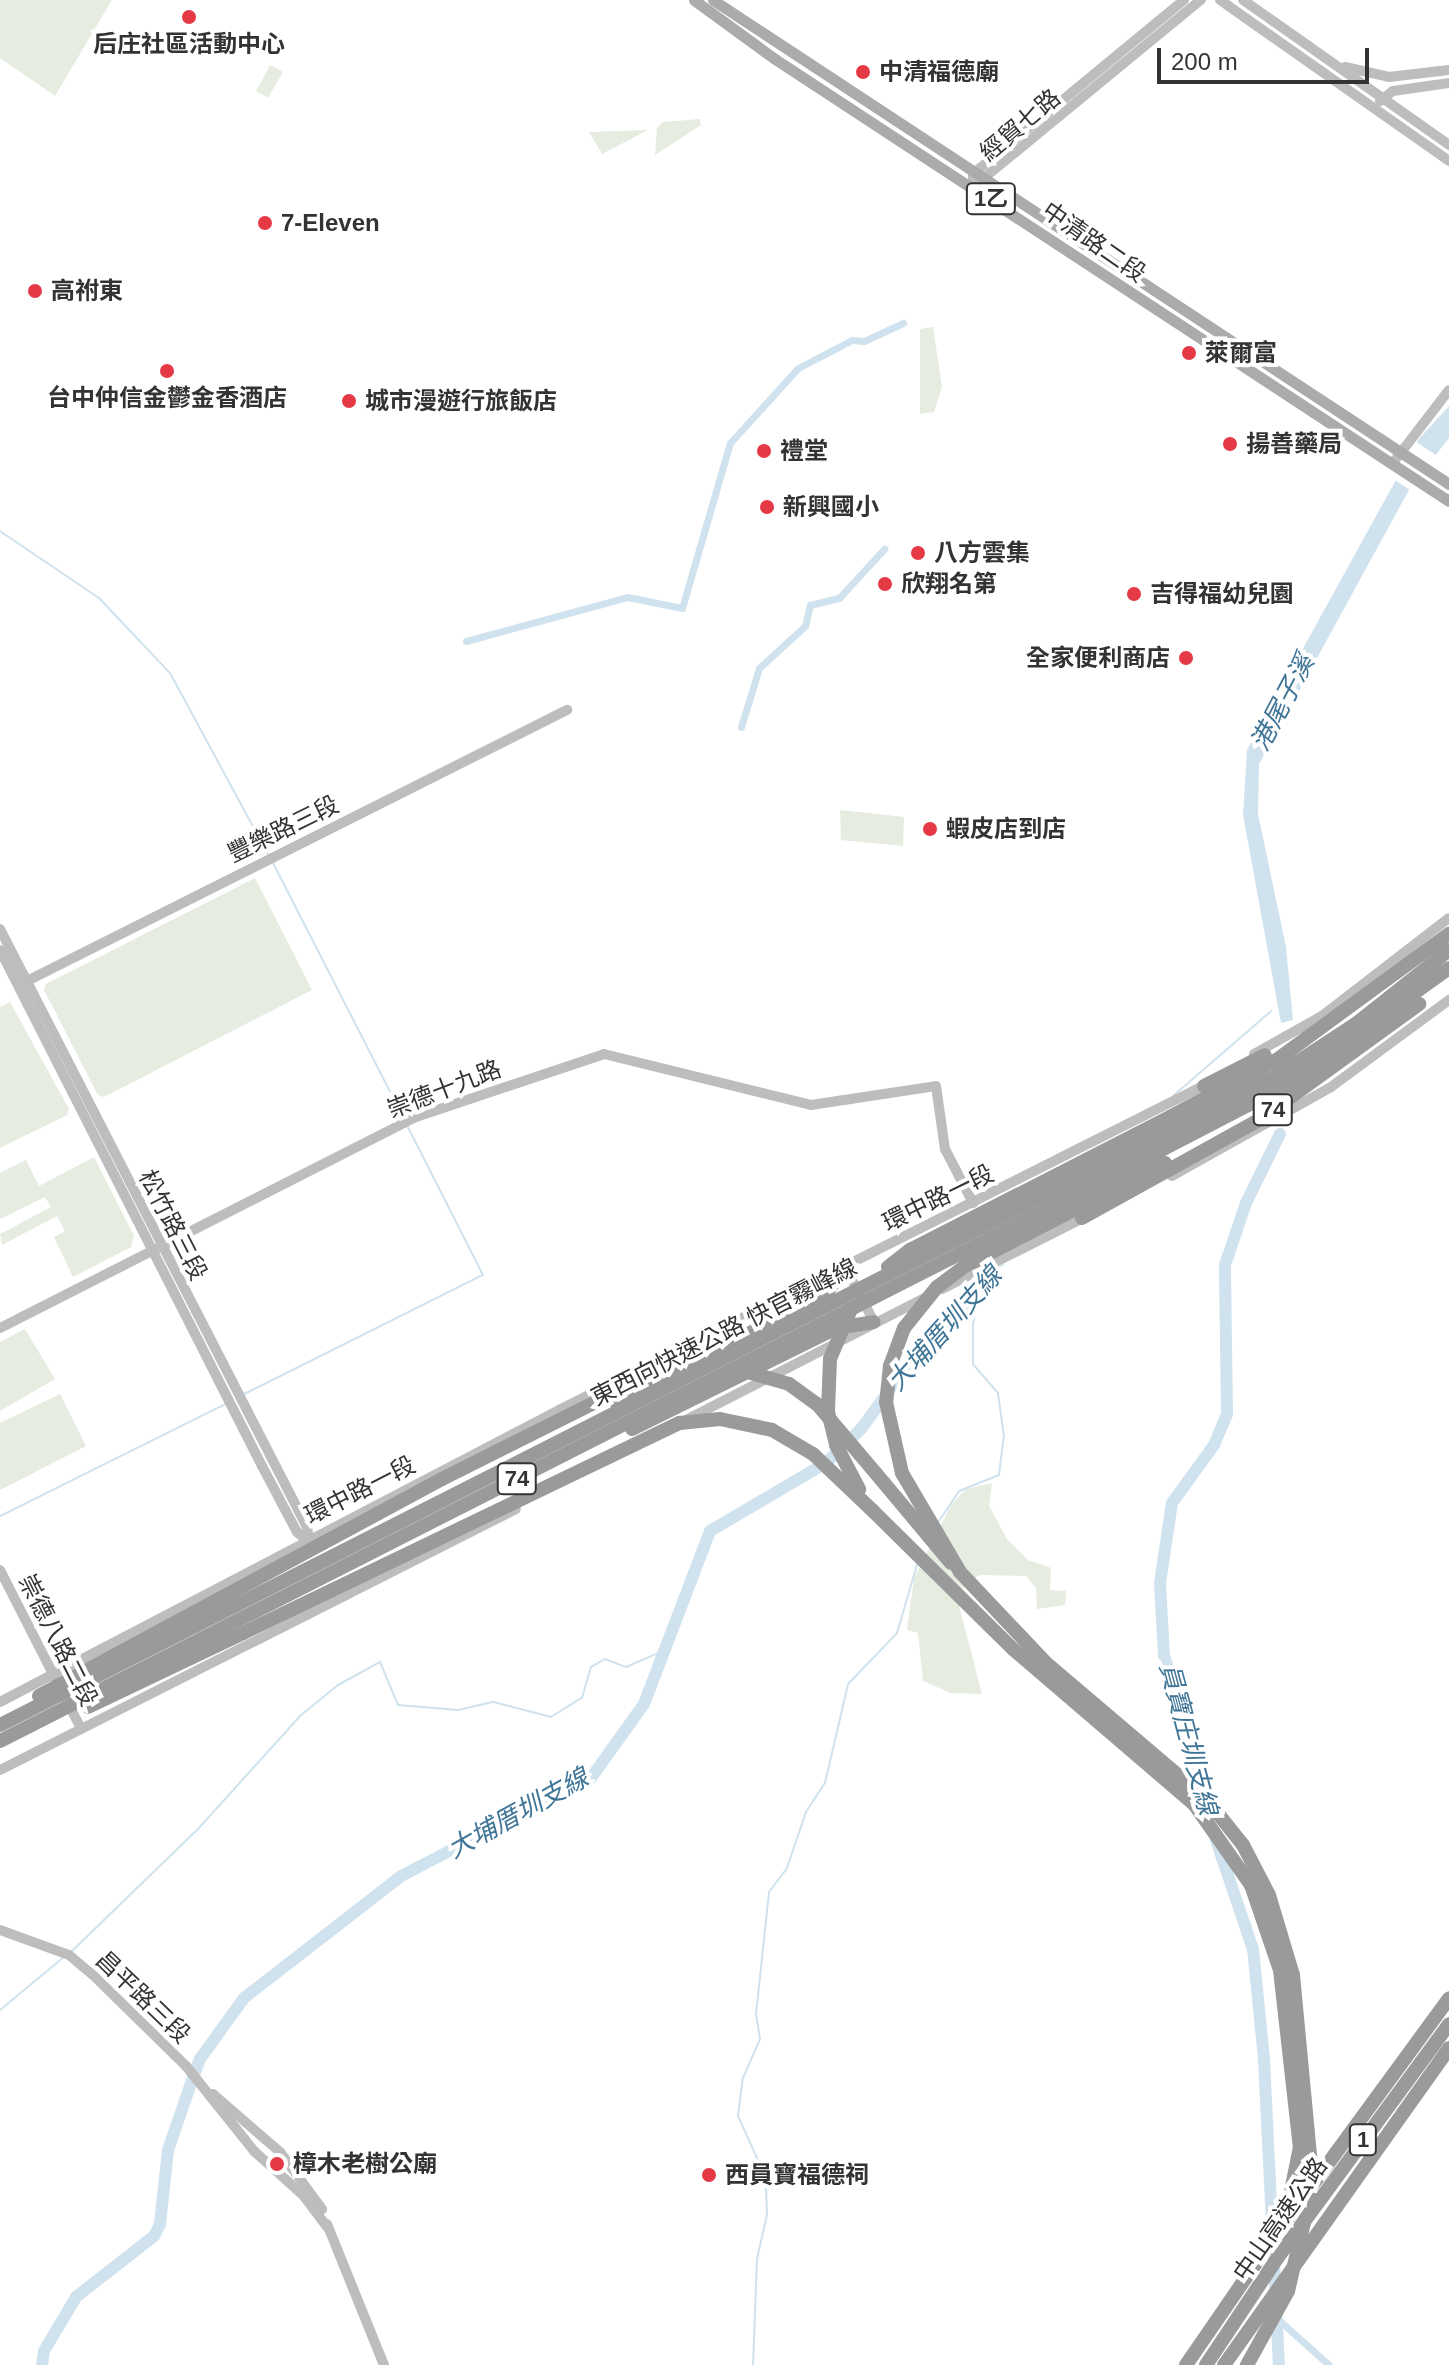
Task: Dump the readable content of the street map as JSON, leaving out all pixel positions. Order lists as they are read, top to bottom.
{
  "streets": {
    "highway": [
      "74",
      "東西向快速公路 快官霧峰線",
      "1",
      "中山高速公路"
    ],
    "main road": ["1乙", "中清路二段"],
    "street": [
      "經貿七路",
      "豐樂路三段",
      "崇德十九路",
      "環中路一段",
      "松竹路三段",
      "崇德八路二段",
      "昌平路三段"
    ]
  },
  "crossings": [
    ["經貿七路", "中清路二段"],
    ["1乙", "中清路二段"],
    ["豐樂路三段", "松竹路三段"],
    ["崇德十九路", "環中路一段"],
    ["崇德十九路", "松竹路三段"],
    ["74", "環中路一段"],
    ["74", "東西向快速公路 快官霧峰線"],
    ["環中路一段", "松竹路三段"],
    ["環中路一段", "崇德八路二段"]
  ],
  "water": ["港尾子溪", "大埔厝圳支線", "員寶庄圳支線"],
  "places": [
    "后庄社區活動中心",
    "中清福德廟",
    "7-Eleven",
    "高祔東",
    "萊爾富",
    "台中仲信金鬱金香酒店",
    "城市漫遊行旅飯店",
    "揚善藥局",
    "禮堂",
    "新興國小",
    "八方雲集",
    "欣翔名第",
    "吉得福幼兒園",
    "全家便利商店",
    "蝦皮店到店",
    "樟木老樹公廟",
    "西員寶福德祠"
  ],
  "scale_bar": "200 m"
}
